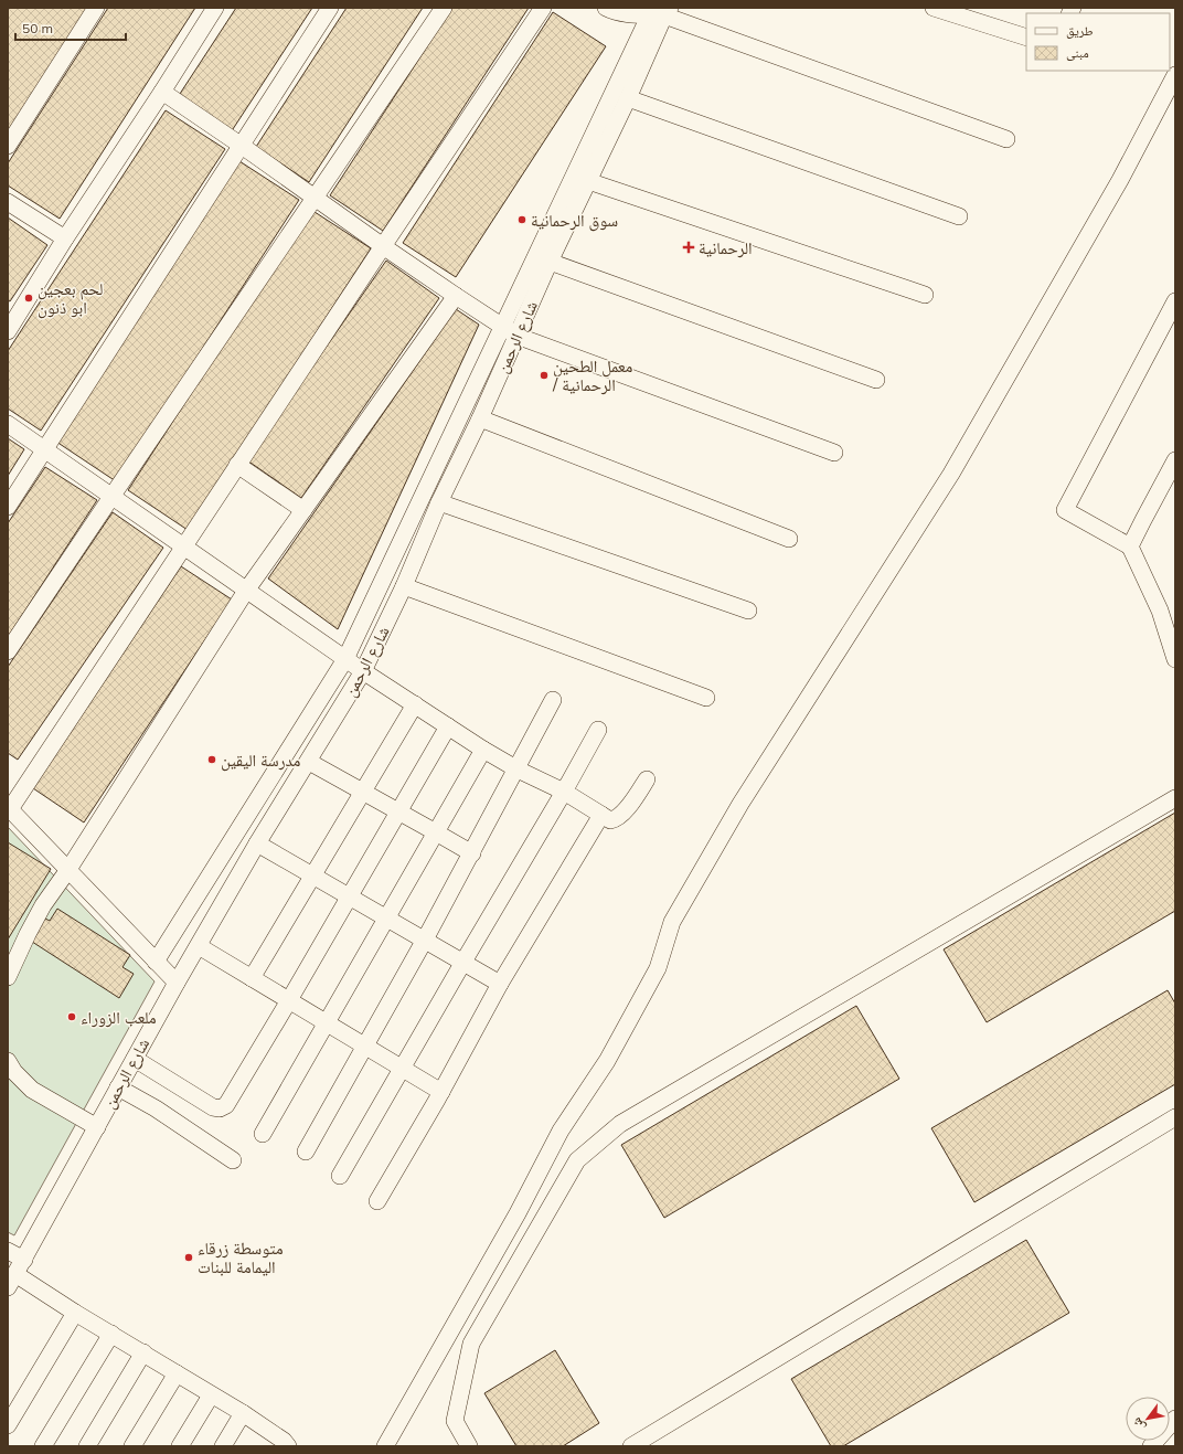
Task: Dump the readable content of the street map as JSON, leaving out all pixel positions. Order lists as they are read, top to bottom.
{
  "streets": {
    "street": ["شارع الرحمن"]
  },
  "places": {
    "other": [
      "سوق الرحمانية",
      "لحم بعجين ابو ذنون",
      "معمل الطحين / الرحمانية",
      "مدرسة اليقين",
      "ملعب الزوراء",
      "متوسطة زرقاء اليمامة للبنات"
    ],
    "health": ["الرحمانية"]
  },
  "legend": ["طريق", "مبنى"],
  "scale_bar": "50 m",
  "north": "bottom left"
}
